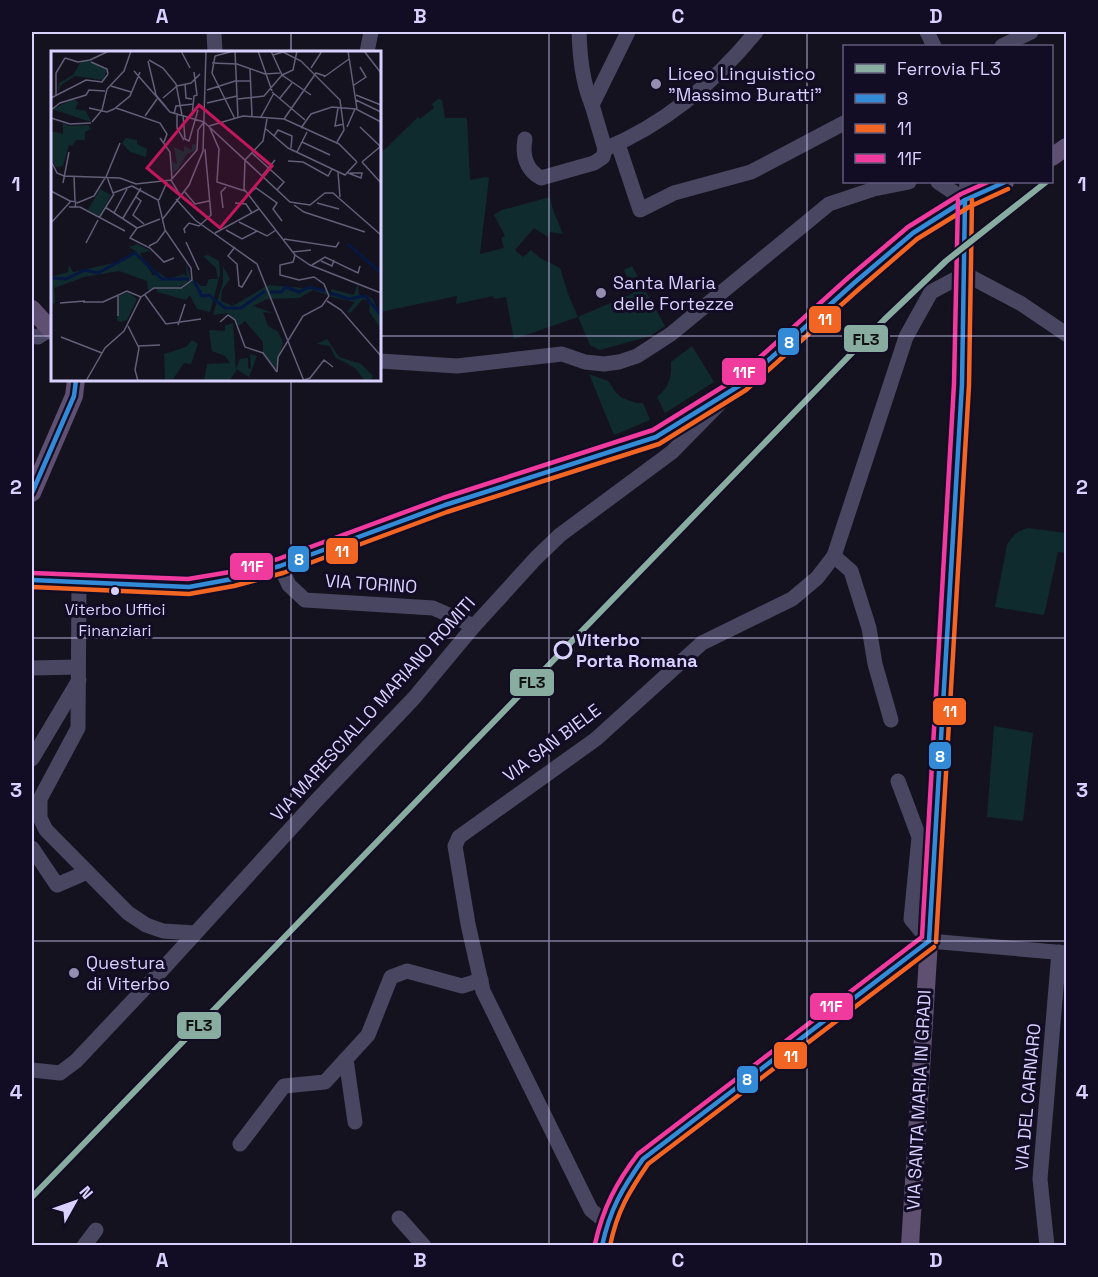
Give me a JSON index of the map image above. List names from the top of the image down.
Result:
{
  "streets": {
    "main road": ["VIA SANTA MARIA IN GRADI"],
    "street": [
      "VIA TORINO",
      "VIA MARESCIALLO MARIANO ROMITI",
      "VIA SAN BIELE",
      "VIA DEL CARNARO"
    ]
  },
  "crossings": [
    ["VIA TORINO", "VIA MARESCIALLO MARIANO ROMITI"],
    ["VIA SAN BIELE", "VIA SANTA MARIA IN GRADI"]
  ],
  "places": [
    "Liceo Linguistico \"Massimo Buratti\"",
    "Santa Maria delle Fortezze",
    "Viterbo Uffici Finanziari",
    "Viterbo Porta Romana",
    "Questura di Viterbo"
  ],
  "lines": [
    "rail line FL3",
    "transit line 8",
    "transit line 11F",
    "transit line 11"
  ],
  "legend": [
    "Ferrovia FL3",
    "8",
    "11",
    "11F"
  ],
  "north": "top right",
  "grid": {
    "columns": [
      "A",
      "B",
      "C",
      "D"
    ],
    "rows": [
      "1",
      "2",
      "3",
      "4"
    ]
  }
}
